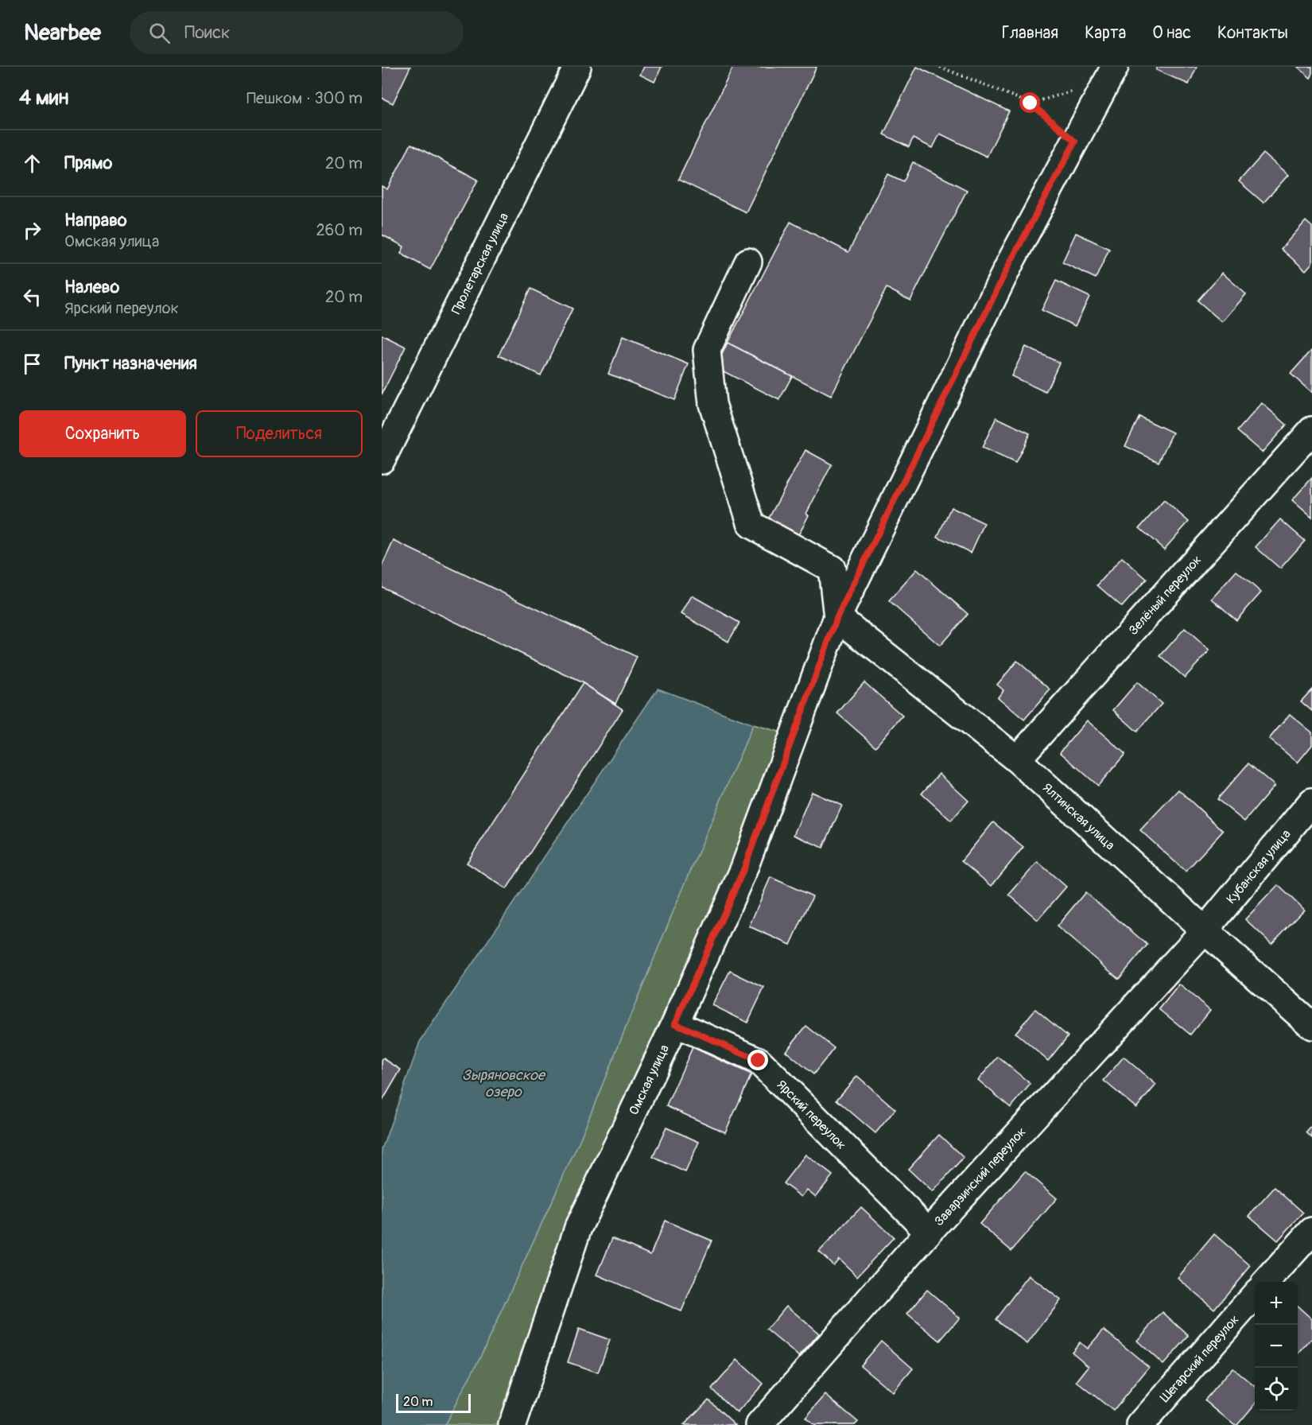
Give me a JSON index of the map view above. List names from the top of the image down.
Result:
{
  "streets": {
    "street": [
      "Пролетарская улица",
      "Зелёный переулок",
      "Ялтинская улица",
      "Кубанская улица",
      "Омская улица",
      "Ярский переулок",
      "Заварзинский переулок",
      "Шегарский переулок"
    ]
  },
  "crossings": [
    ["Зелёный переулок", "Ялтинская улица"],
    ["Ялтинская улица", "Кубанская улица"],
    ["Ялтинская улица", "Омская улица"],
    ["Ялтинская улица", "Заварзинский переулок"],
    ["Кубанская улица", "Заварзинский переулок"],
    ["Омская улица", "Ярский переулок"],
    ["Ярский переулок", "Заварзинский переулок"]
  ],
  "water": ["Зыряновское озеро"],
  "scale_bar": "20 m",
  "page": {
    "header": "Nearbee",
    "search": "Поиск",
    "nav": [
      "Главная",
      "Карта",
      "О нас",
      "Контакты"
    ],
    "heading": ["4 мин", "Пешком · 300 m"],
    "list": [
      ["Прямо", "20 m"],
      ["Направо", "Омская улица", "260 m"],
      ["Налево", "Ярский переулок", "20 m"],
      "Пункт назначения"
    ],
    "buttons": ["Сохранить", "Поделиться"],
    "map_buttons": ["+", "−"],
    "scale": "20 m"
  }
}
